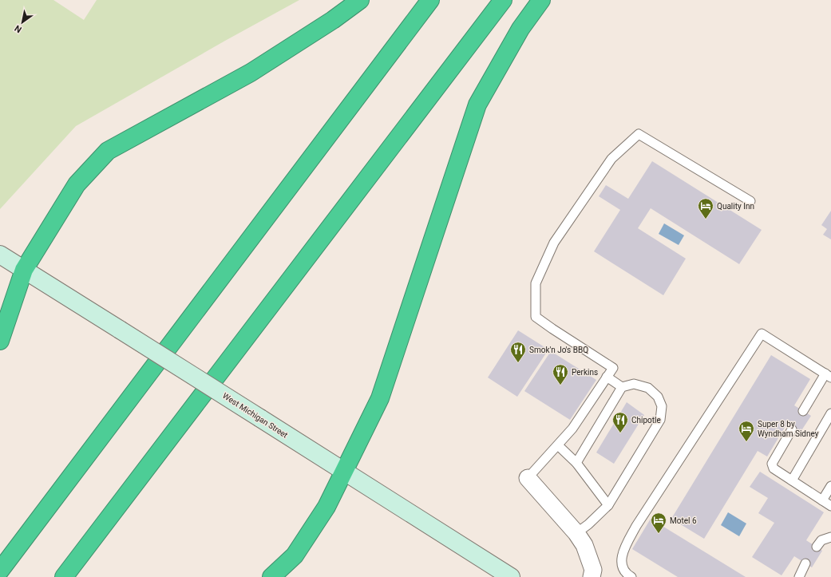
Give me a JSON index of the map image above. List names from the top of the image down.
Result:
{
  "streets": {
    "main road": ["West Michigan Street"]
  },
  "places": {
    "hotel": ["Quality Inn", "Super 8 by Wyndham Sidney", "Motel 6"],
    "restaurant": ["Smok'n Jo's BBQ", "Perkins", "Chipotle"]
  },
  "north": "bottom left"
}
